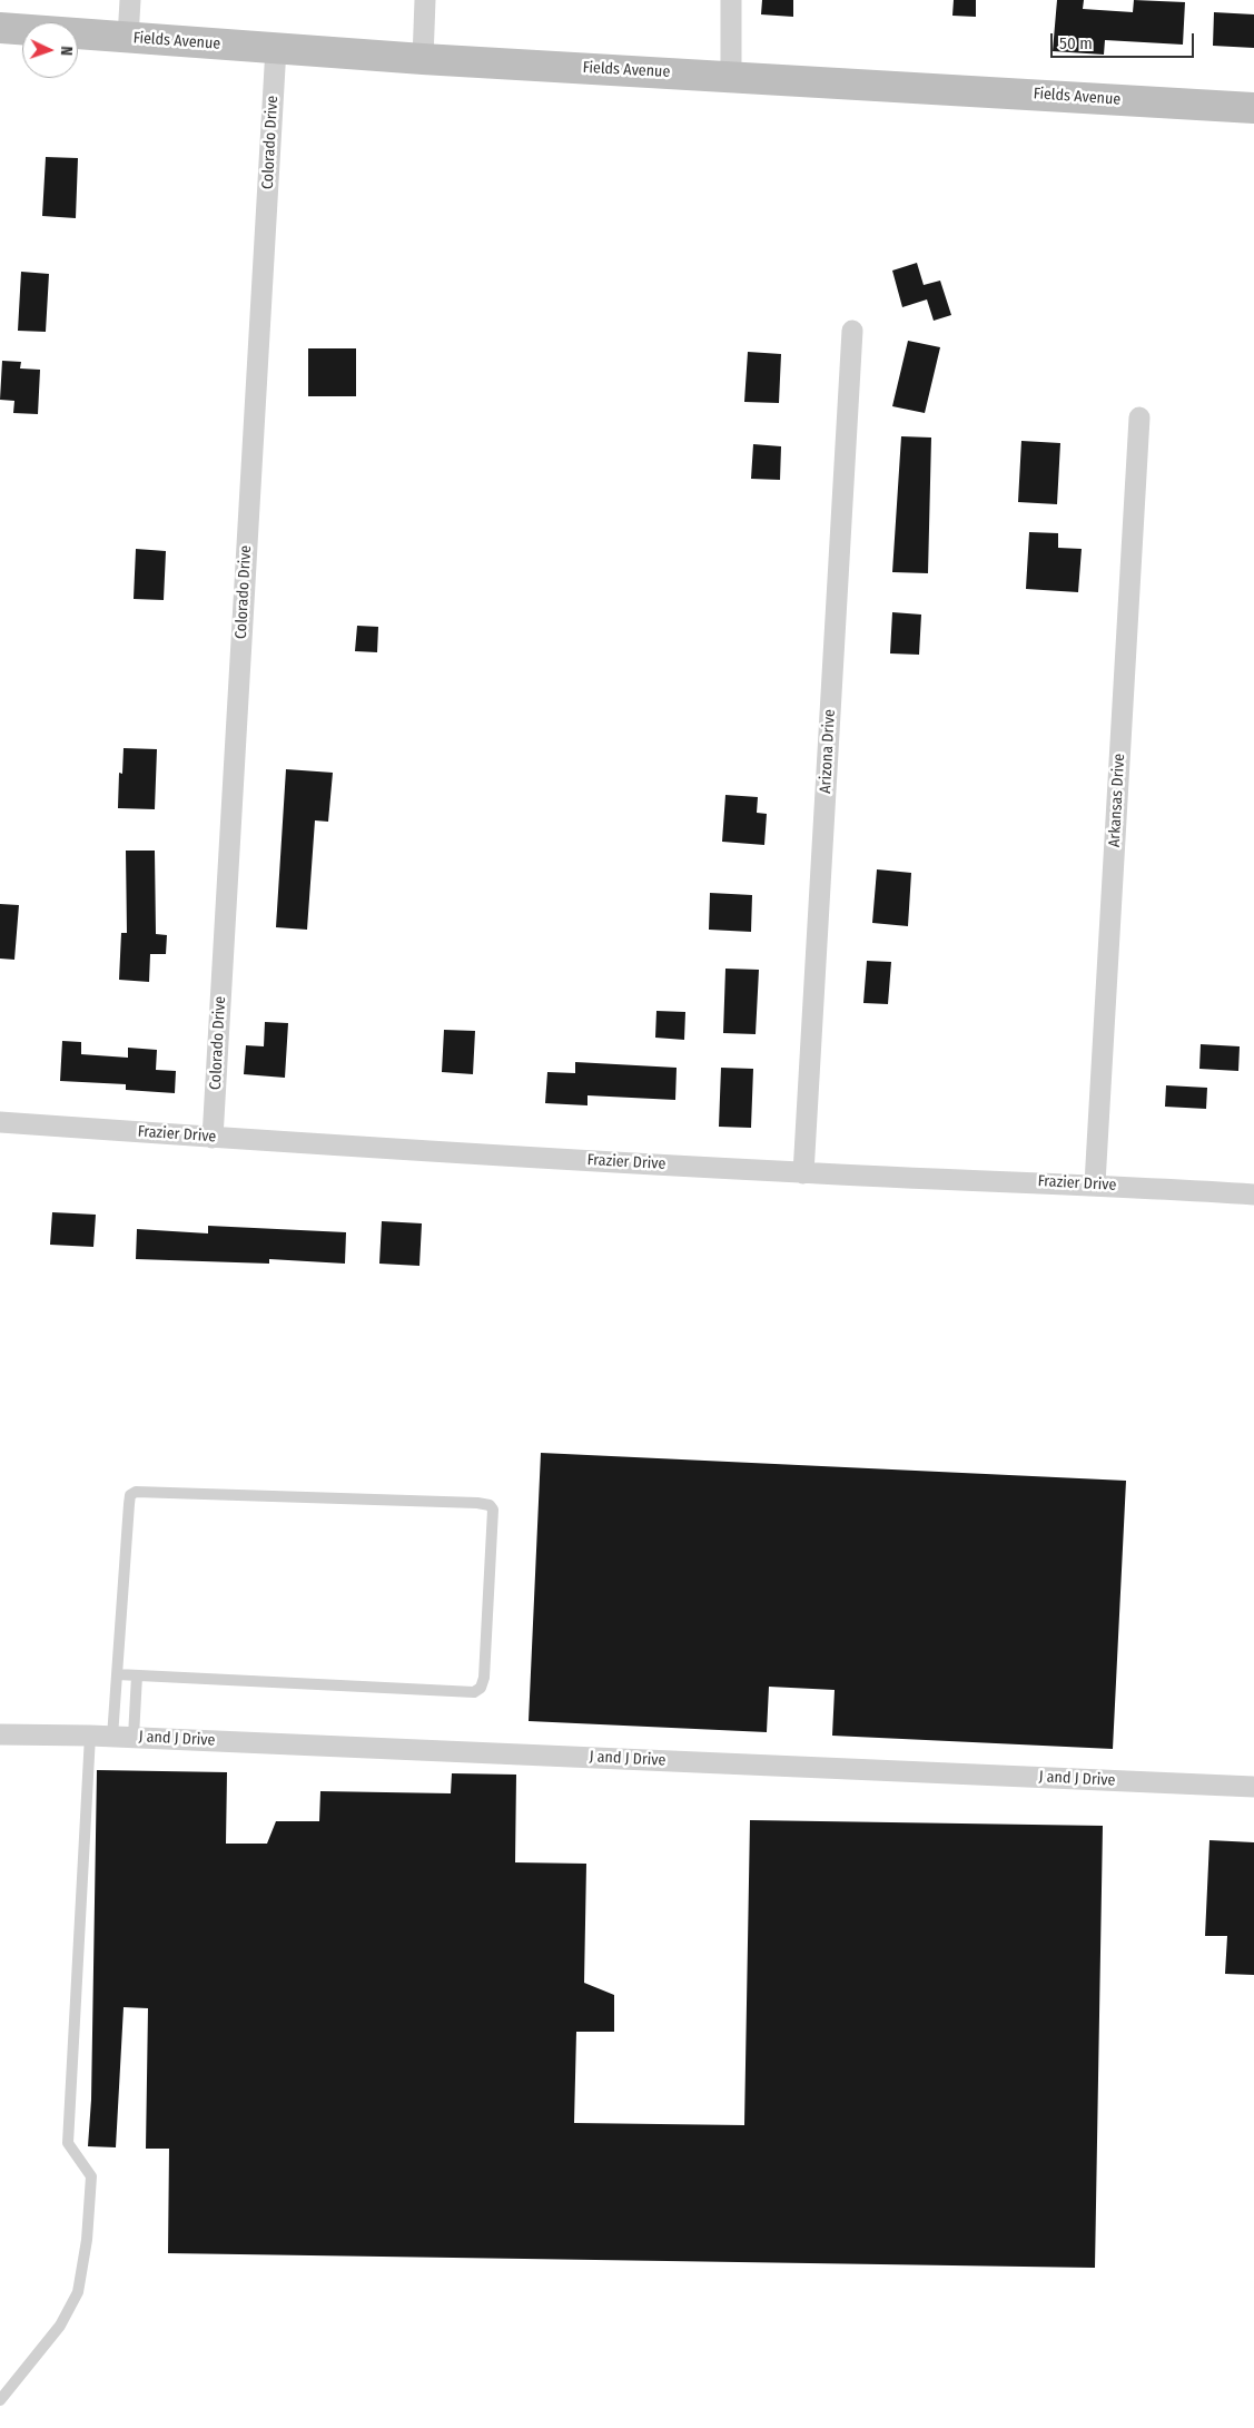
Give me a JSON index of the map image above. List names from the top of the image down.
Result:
{
  "streets": {
    "street": [
      "Fields Avenue",
      "Colorado Drive",
      "Arizona Drive",
      "Arkansas Drive",
      "Frazier Drive",
      "J and J Drive"
    ]
  },
  "crossings": [
    ["Fields Avenue", "Colorado Drive"],
    ["Colorado Drive", "Frazier Drive"],
    ["Arizona Drive", "Frazier Drive"],
    ["Arkansas Drive", "Frazier Drive"]
  ],
  "scale_bar": "50 m",
  "north": "right"
}
